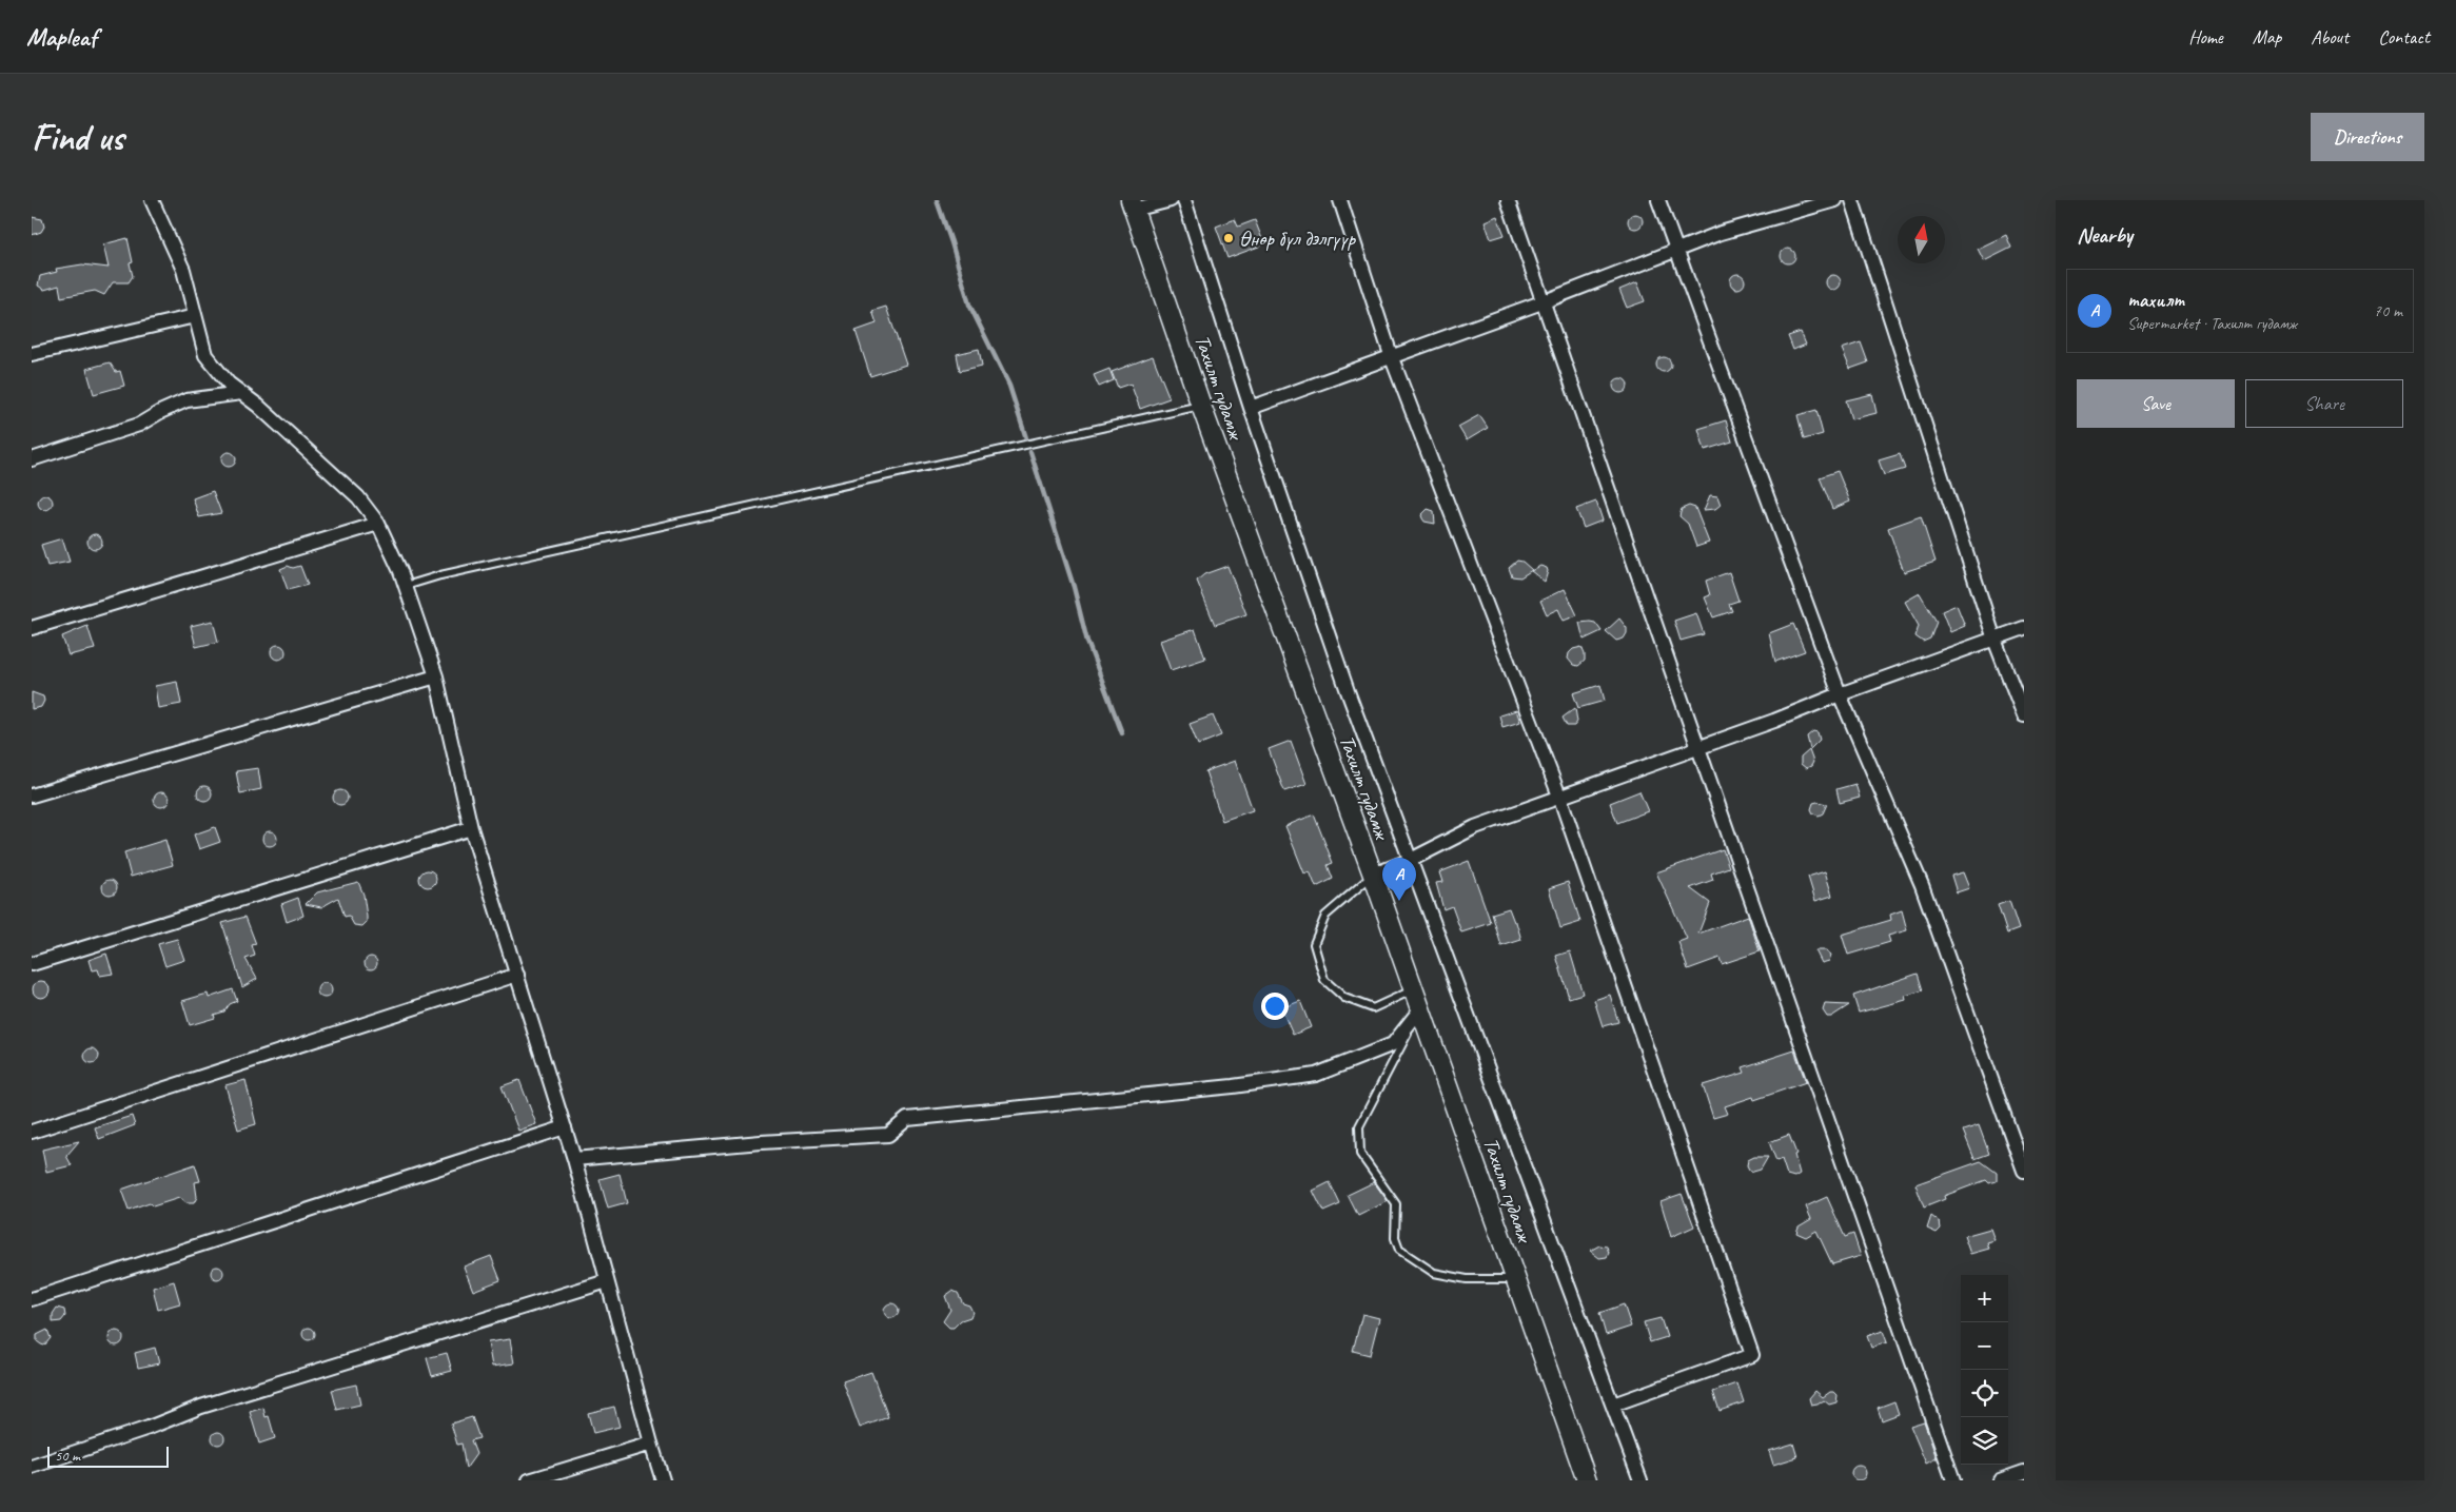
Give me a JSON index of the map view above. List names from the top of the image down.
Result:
{
  "streets": {
    "main road": ["Тахилт гудамж"]
  },
  "places": ["Өнөр бүл дэлгүүр"],
  "scale_bar": "50 m",
  "north": "top",
  "page": {
    "header": "Mapleaf",
    "nav": [
      "Home",
      "Map",
      "About",
      "Contact"
    ],
    "buttons": [
      "Directions",
      ["Save", "Share"]
    ],
    "title": "Find us",
    "heading": "Nearby",
    "list": [
      {
        "mark": "A",
        "name": "тахилт",
        "note": "Supermarket · Тахилт гудамж",
        "value": "70 m"
      }
    ],
    "pins": "A",
    "map_buttons": ["+", "−"],
    "scale": "50 m"
  }
}
